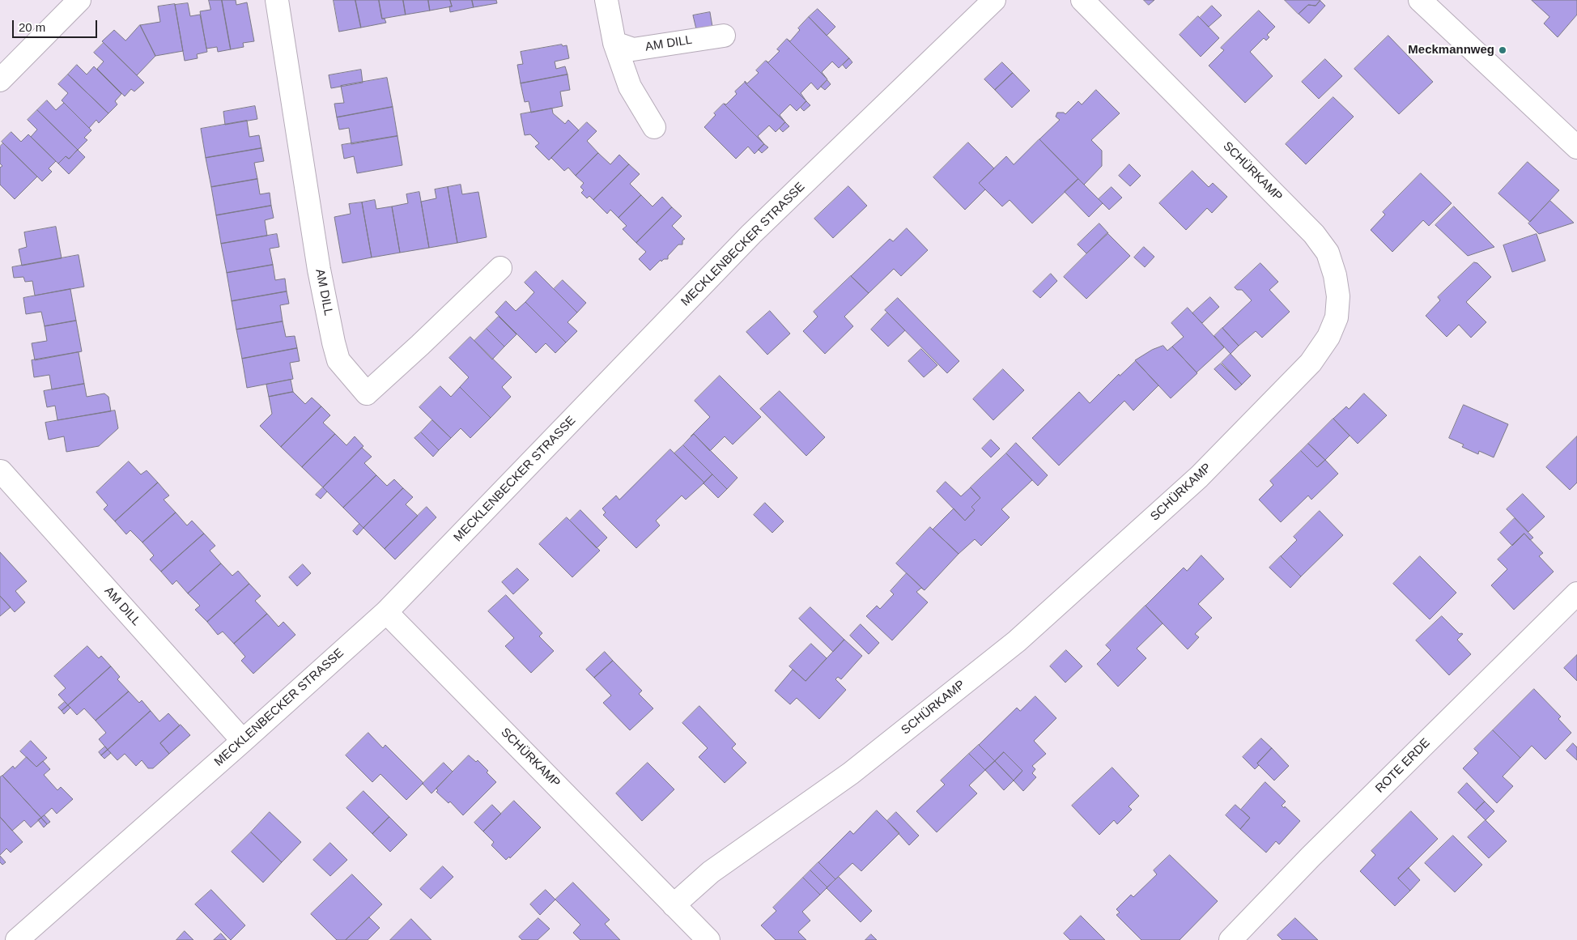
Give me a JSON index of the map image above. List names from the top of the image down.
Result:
{
  "streets": {
    "street": [
      "AM DILL",
      "SCHÜRKAMP",
      "MECKLENBECKER STRASSE",
      "ROTE ERDE"
    ]
  },
  "crossings": [
    ["AM DILL", "MECKLENBECKER STRASSE"],
    ["SCHÜRKAMP", "MECKLENBECKER STRASSE"]
  ],
  "places": ["Meckmannweg"],
  "scale_bar": "20 m"
}
